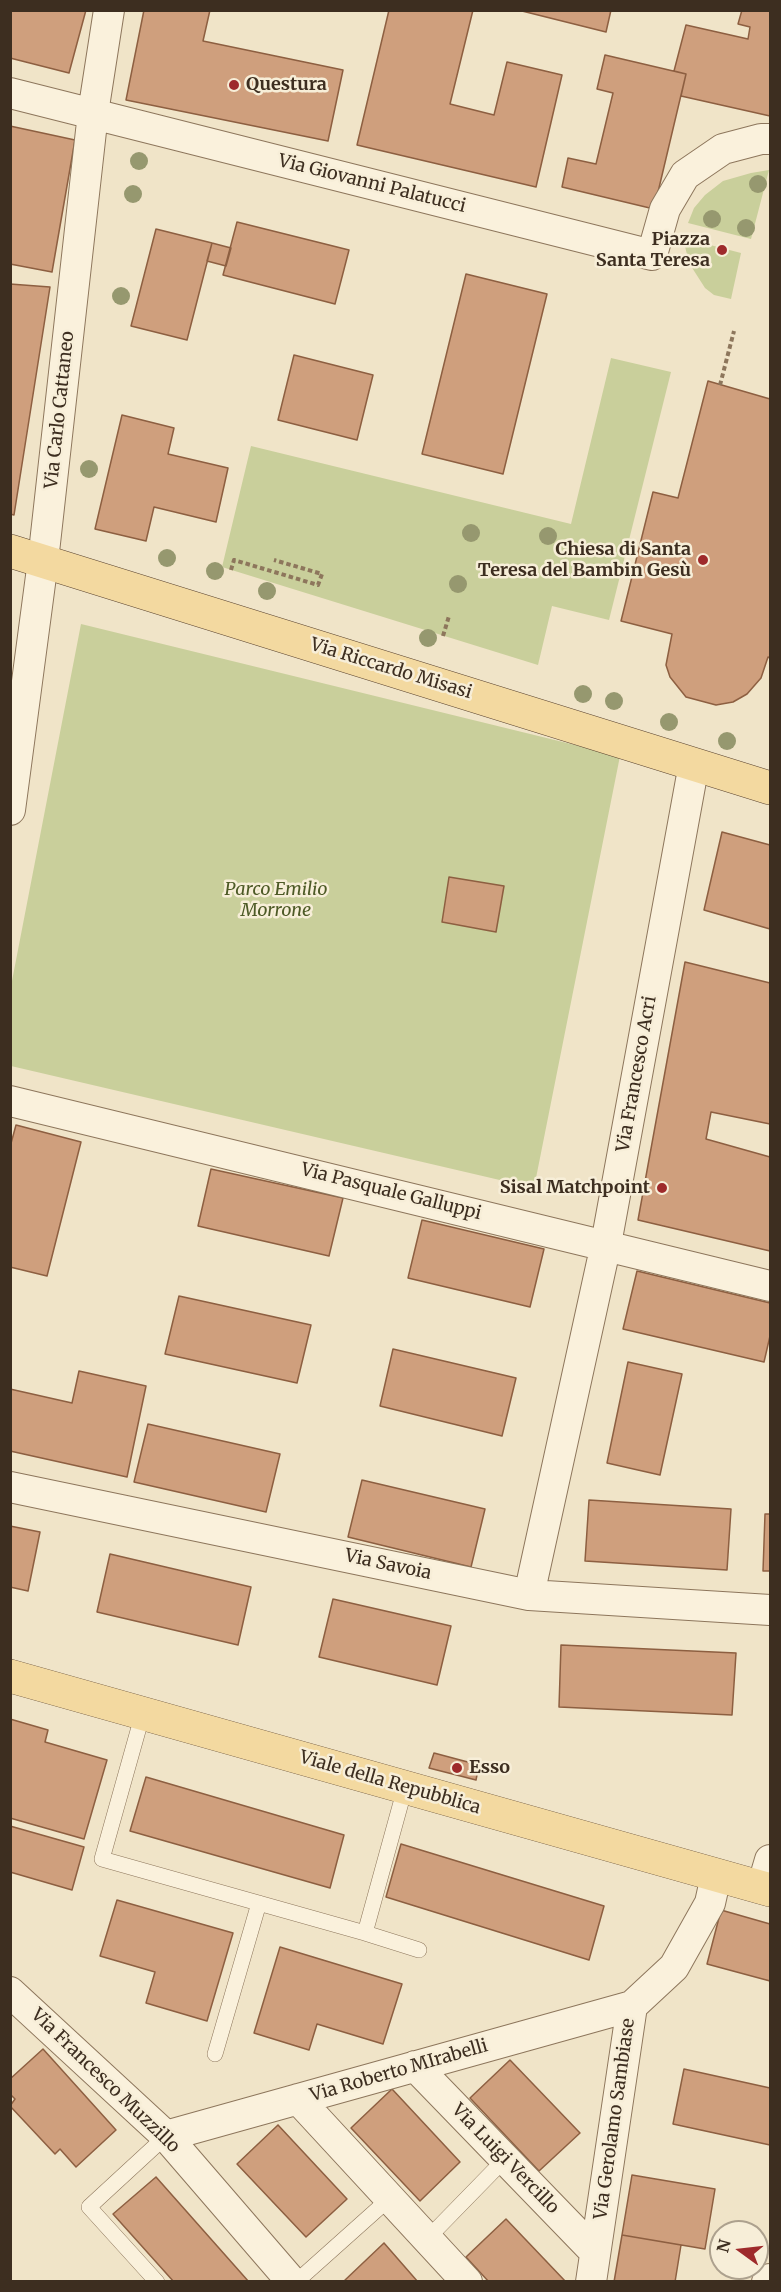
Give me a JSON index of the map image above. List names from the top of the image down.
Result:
{
  "streets": {
    "main road": ["Via Riccardo Misasi", "Viale della Repubblica"],
    "street": [
      "Via Giovanni Palatucci",
      "Via Carlo Cattaneo",
      "Via Francesco Acri",
      "Via Pasquale Galluppi",
      "Via Savoia",
      "Via Roberto MIrabelli",
      "Via Francesco Muzzillo",
      "Via Gerolamo Sambiase",
      "Via Luigi Vercillo"
    ]
  },
  "crossings": [
    ["Via Giovanni Palatucci", "Via Carlo Cattaneo"],
    ["Via Carlo Cattaneo", "Via Riccardo Misasi"],
    ["Via Riccardo Misasi", "Via Francesco Acri"],
    ["Via Francesco Acri", "Via Pasquale Galluppi"],
    ["Via Francesco Acri", "Via Savoia"],
    ["Viale della Repubblica", "Via Gerolamo Sambiase"],
    ["Via Roberto MIrabelli", "Via Francesco Muzzillo"],
    ["Via Roberto MIrabelli", "Via Gerolamo Sambiase"],
    ["Via Roberto MIrabelli", "Via Luigi Vercillo"],
    ["Via Gerolamo Sambiase", "Via Luigi Vercillo"]
  ],
  "parks": ["Parco Emilio Morrone"],
  "places": [
    "Questura",
    "Piazza Santa Teresa",
    "Chiesa di Santa Teresa del Bambin Gesù",
    "Sisal Matchpoint",
    "Esso"
  ],
  "north": "left"
}
